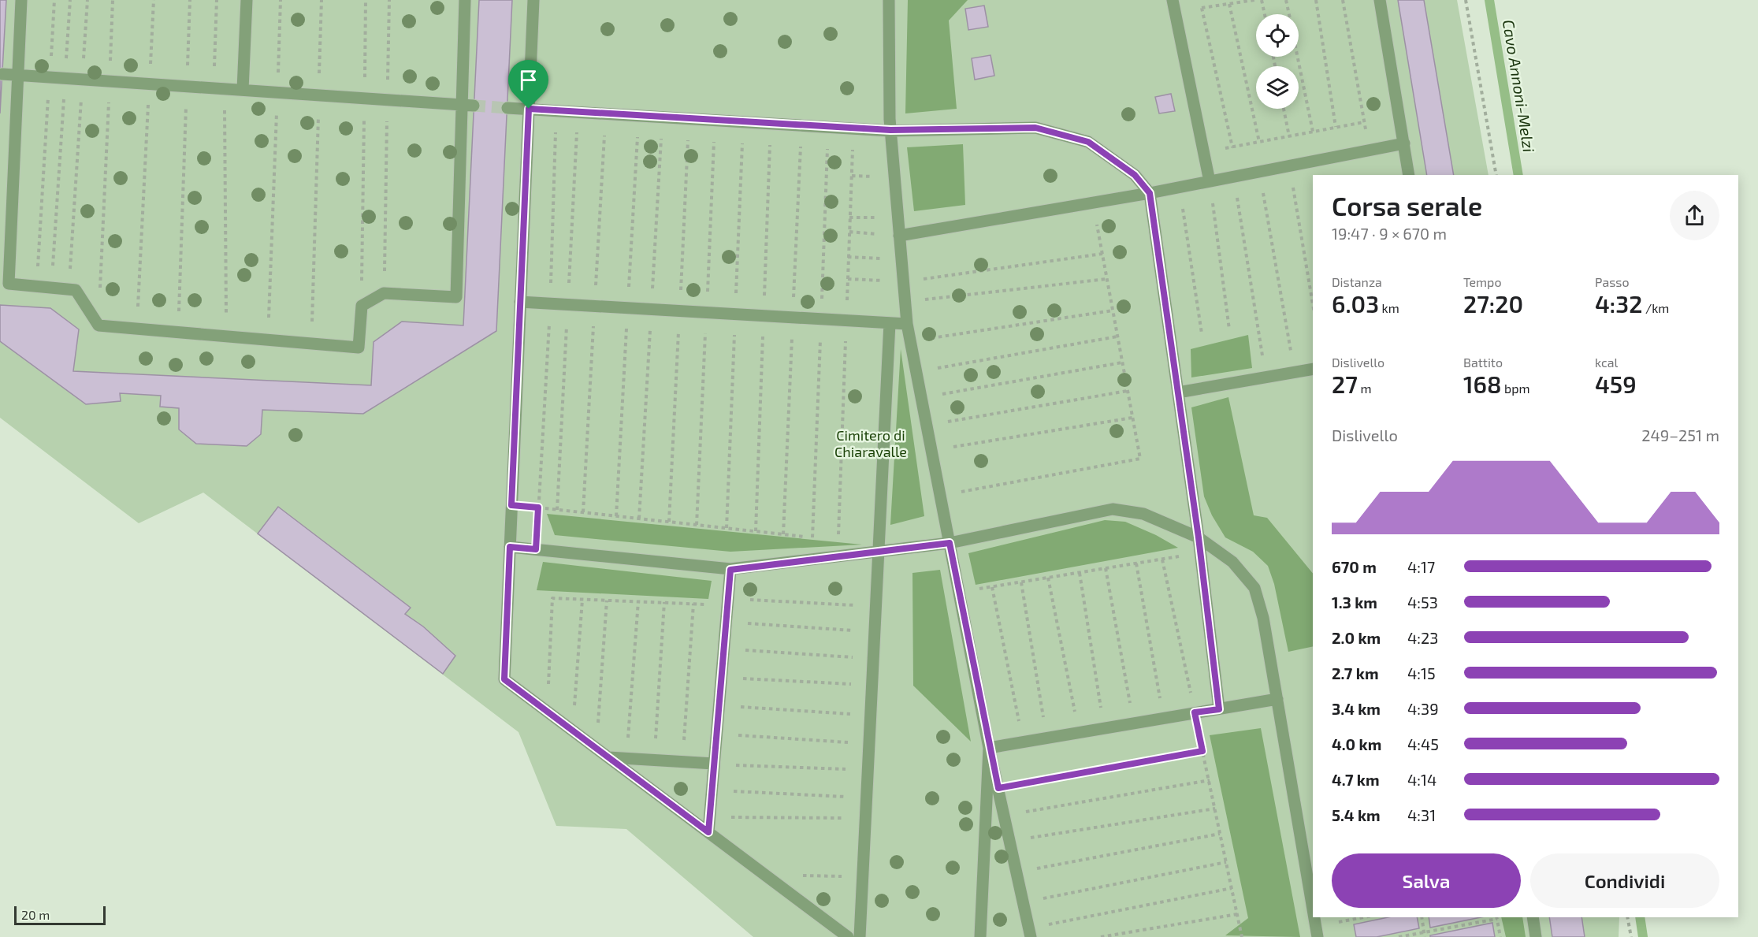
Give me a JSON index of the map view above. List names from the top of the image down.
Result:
{
  "water": ["Cavo Annoni-Melzi"],
  "parks": ["Cimitero di Chiaravalle"],
  "scale_bar": "20 m",
  "page": {
    "heading": ["Corsa serale", "19:47 · 9 × 670 m"],
    "stats": [
      ["Distanza", "6.03 km"],
      ["Tempo", "27:20"],
      ["Passo", "4:32 /km"],
      ["Dislivello", "27 m"],
      ["Battito", "168 bpm"],
      ["kcal", "459"]
    ],
    "chart": ["Dislivello", "249–251 m"],
    "list": [
      {
        "name": "670 m",
        "note": "4:17"
      },
      {
        "name": "1.3 km",
        "note": "4:53"
      },
      {
        "name": "2.0 km",
        "note": "4:23"
      },
      {
        "name": "2.7 km",
        "note": "4:15"
      },
      {
        "name": "3.4 km",
        "note": "4:39"
      },
      {
        "name": "4.0 km",
        "note": "4:45"
      },
      {
        "name": "4.7 km",
        "note": "4:14"
      },
      {
        "name": "5.4 km",
        "note": "4:31"
      }
    ],
    "buttons": ["Salva", "Condividi"],
    "scale": "20 m"
  }
}
